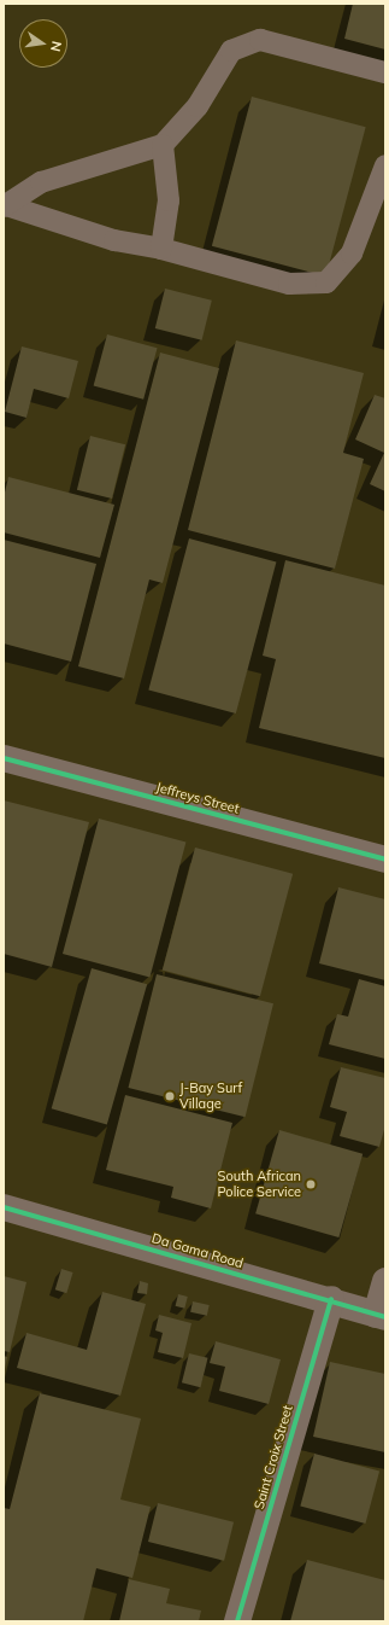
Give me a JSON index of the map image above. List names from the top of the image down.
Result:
{
  "streets": {
    "street": ["Jeffreys Street", "Da Gama Road", "Saint Croix Street"]
  },
  "crossings": [
    ["Da Gama Road", "Saint Croix Street"]
  ],
  "places": ["J-Bay Surf Village", "South African Police Service"],
  "north": "right"
}
